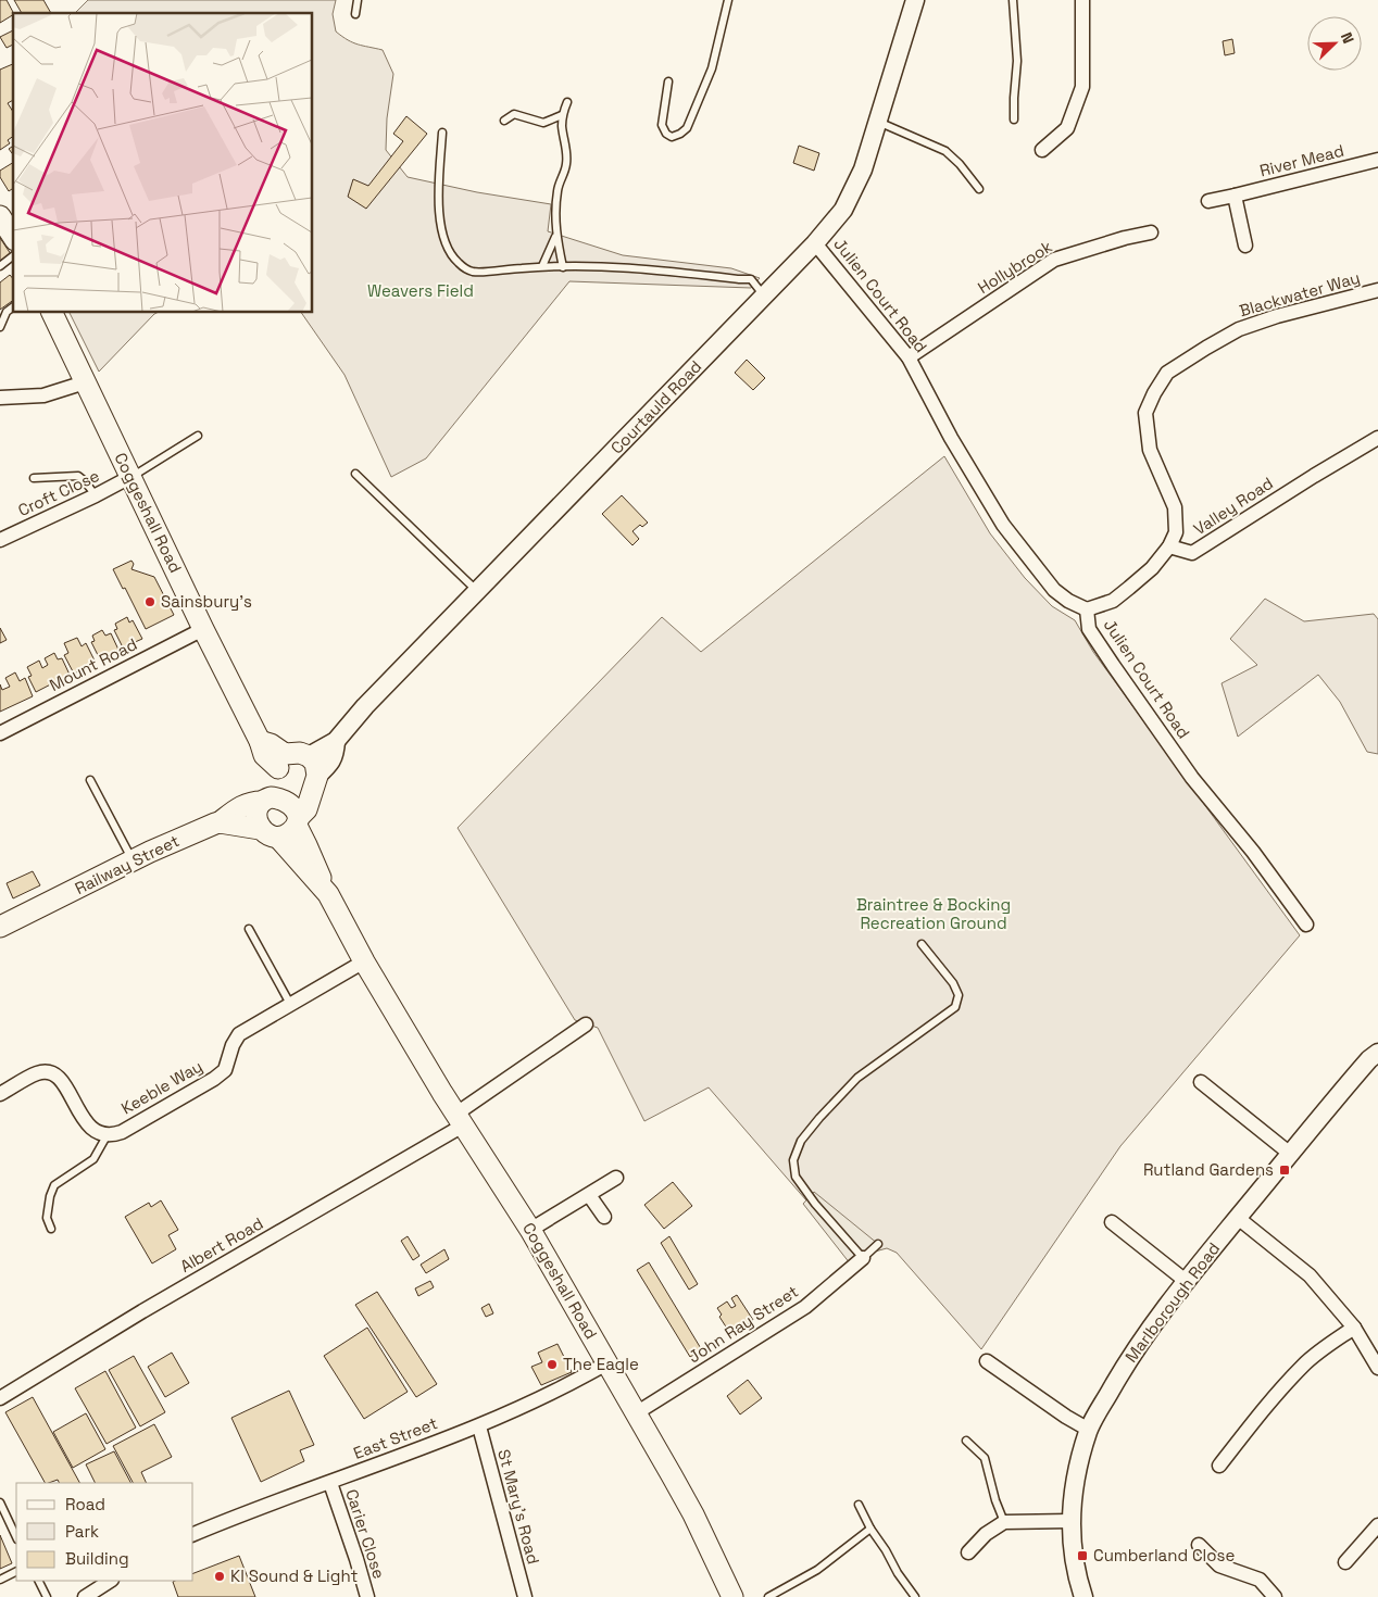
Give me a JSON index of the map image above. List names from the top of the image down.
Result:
{
  "streets": {
    "main road": ["Coggeshall Road", "Railway Street"],
    "street": [
      "River Mead",
      "Hollybrook",
      "Blackwater Way",
      "Julien Court Road",
      "Courtauld Road",
      "Croft Close",
      "Valley Road",
      "Mount Road",
      "Keeble Way",
      "Albert Road",
      "Marlborough Road",
      "John Ray Street",
      "East Street",
      "St Mary's Road",
      "Carier Close"
    ]
  },
  "crossings": [
    ["Hollybrook", "Julien Court Road"],
    ["Blackwater Way", "Valley Road"],
    ["Julien Court Road", "Courtauld Road"],
    ["Courtauld Road", "Coggeshall Road"],
    ["Croft Close", "Coggeshall Road"],
    ["Coggeshall Road", "Mount Road"],
    ["Coggeshall Road", "Railway Street"],
    ["Coggeshall Road", "Keeble Way"],
    ["Coggeshall Road", "Albert Road"],
    ["Coggeshall Road", "John Ray Street"],
    ["Coggeshall Road", "East Street"],
    ["East Street", "St Mary's Road"],
    ["East Street", "Carier Close"]
  ],
  "parks": ["Weavers Field", "Braintree & Bocking Recreation Ground"],
  "places": {
    "other": ["Sainsbury's", "The Eagle", "KI Sound & Light"],
    "transit": ["Rutland Gardens", "Cumberland Close"]
  },
  "legend": ["Road", "Park", "Building"],
  "north": "top right"
}
